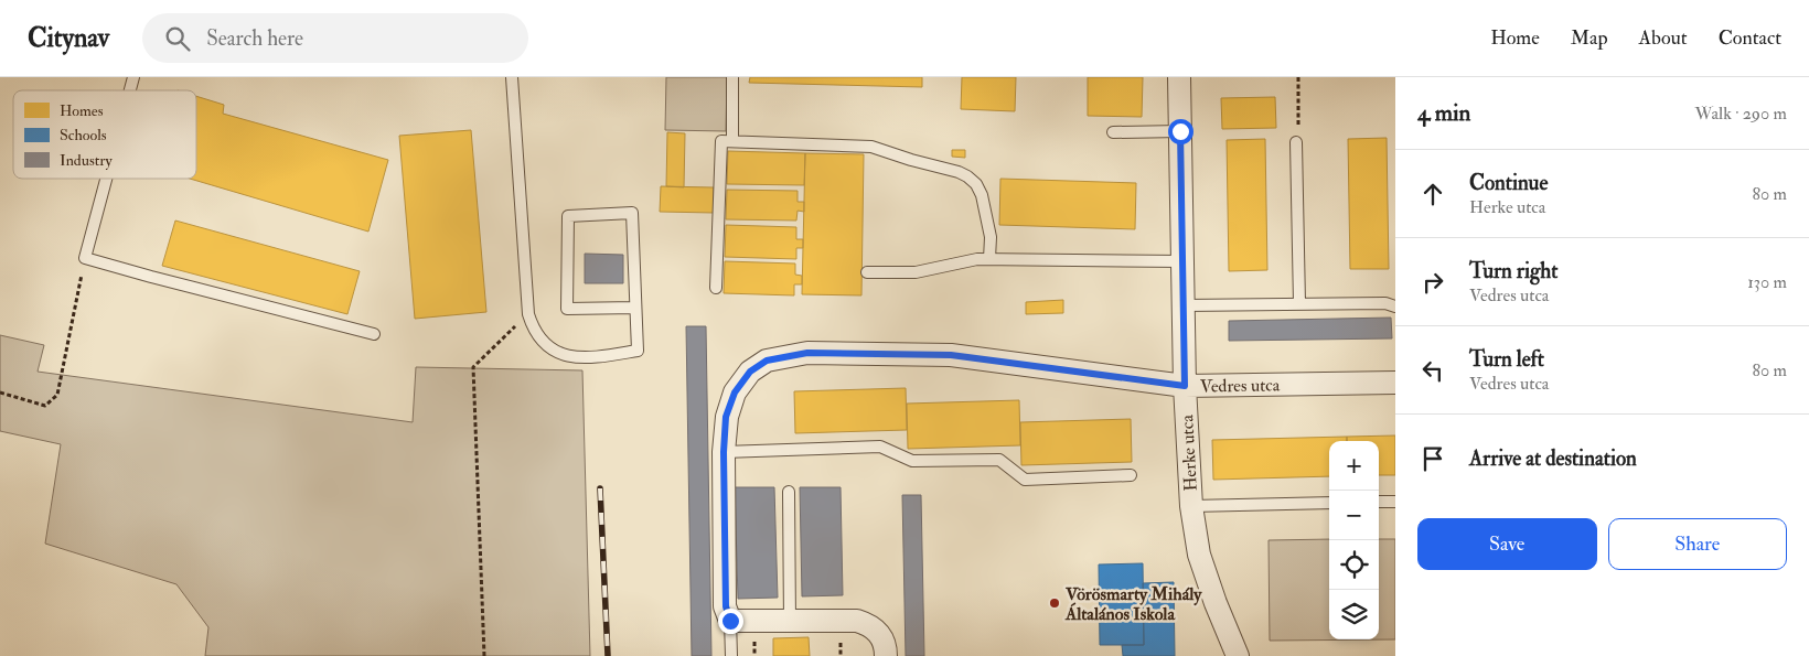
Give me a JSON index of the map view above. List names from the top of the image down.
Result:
{
  "streets": {
    "street": ["Vedres utca", "Herke utca"]
  },
  "crossings": [
    ["Vedres utca", "Herke utca"]
  ],
  "places": ["Vörösmarty Mihály Általános Iskola"],
  "legend": ["Homes", "Schools", "Industry"],
  "page": {
    "header": "Citynav",
    "search": "Search here",
    "nav": [
      "Home",
      "Map",
      "About",
      "Contact"
    ],
    "heading": ["4 min", "Walk · 290 m"],
    "list": [
      ["Continue", "Herke utca", "80 m"],
      ["Turn right", "Vedres utca", "130 m"],
      ["Turn left", "Vedres utca", "80 m"],
      "Arrive at destination"
    ],
    "map_buttons": ["+", "−"],
    "buttons": ["Save", "Share"]
  }
}
